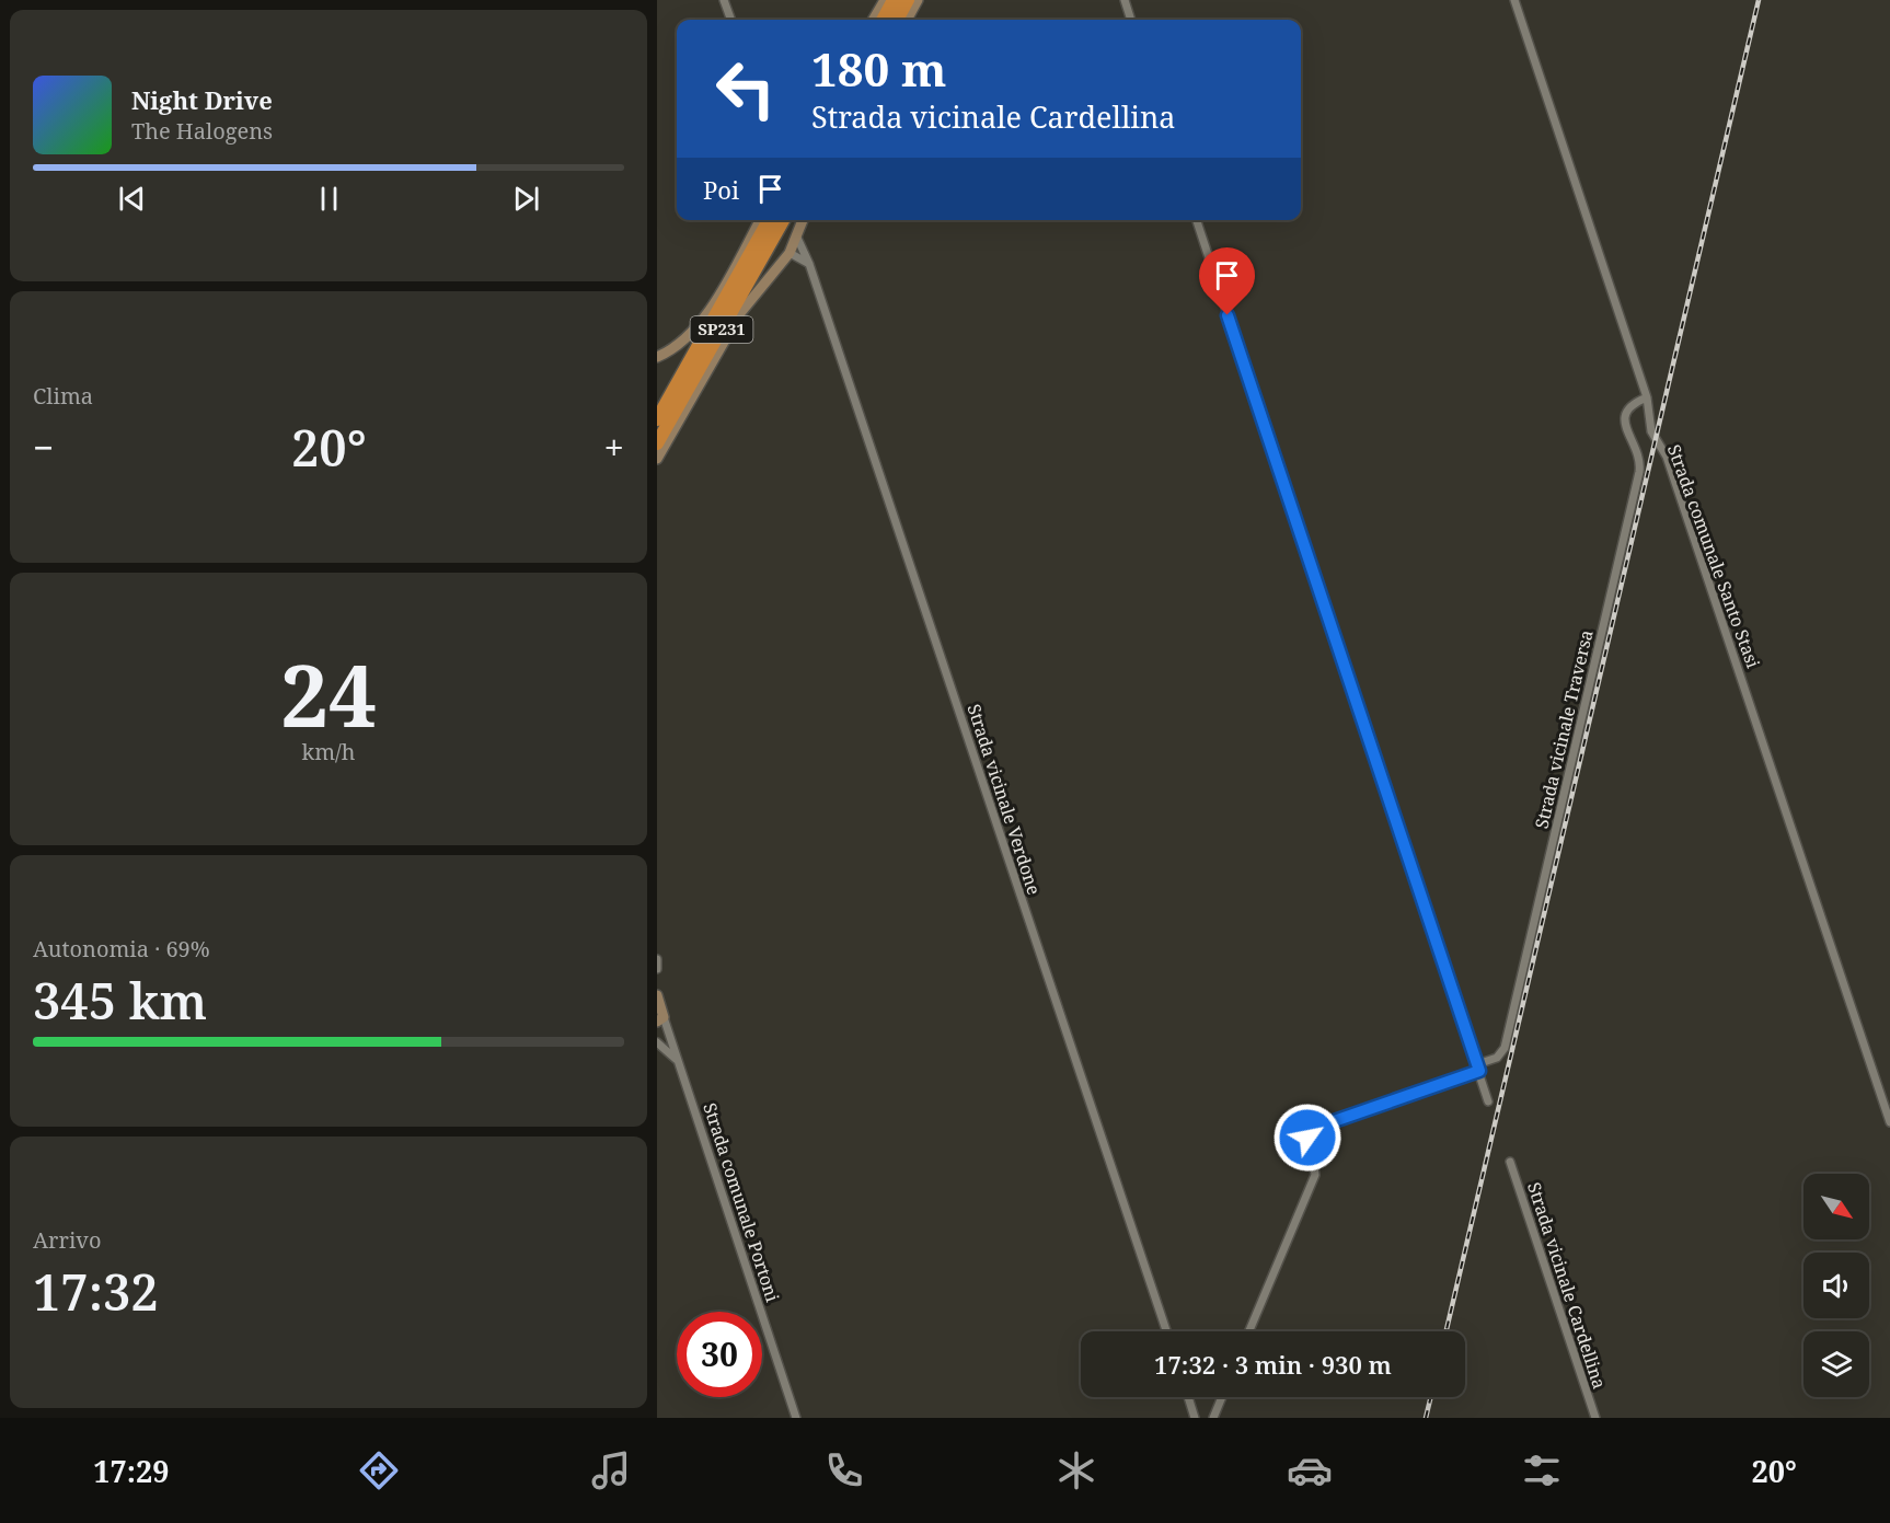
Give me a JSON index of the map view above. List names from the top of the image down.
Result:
{
  "streets": {
    "highway": ["SP231"],
    "street": [
      "Strada comunale Santo Stasi",
      "Strada vicinale Traversa",
      "Strada vicinale Verdone",
      "Strada comunale Portoni",
      "Strada vicinale Cardellina"
    ]
  },
  "crossings": [
    ["Strada comunale Santo Stasi", "Strada vicinale Traversa"]
  ],
  "north": "bottom right",
  "page": {
    "turn": ["180 m", "Strada vicinale Cardellina"],
    "song": ["Night Drive", "The Halogens"],
    "then": "Poi",
    "tile": [
      "Clima",
      ["24", "km/h"],
      ["Autonomia · 69%", "345 km"],
      ["Arrivo", "17:32"]
    ],
    "heat": ["−", "20°", "+"],
    "limit": "30",
    "trip": "17:32 · 3 min · 930 m",
    "tabs": ["17:29", "20°"]
  }
}
